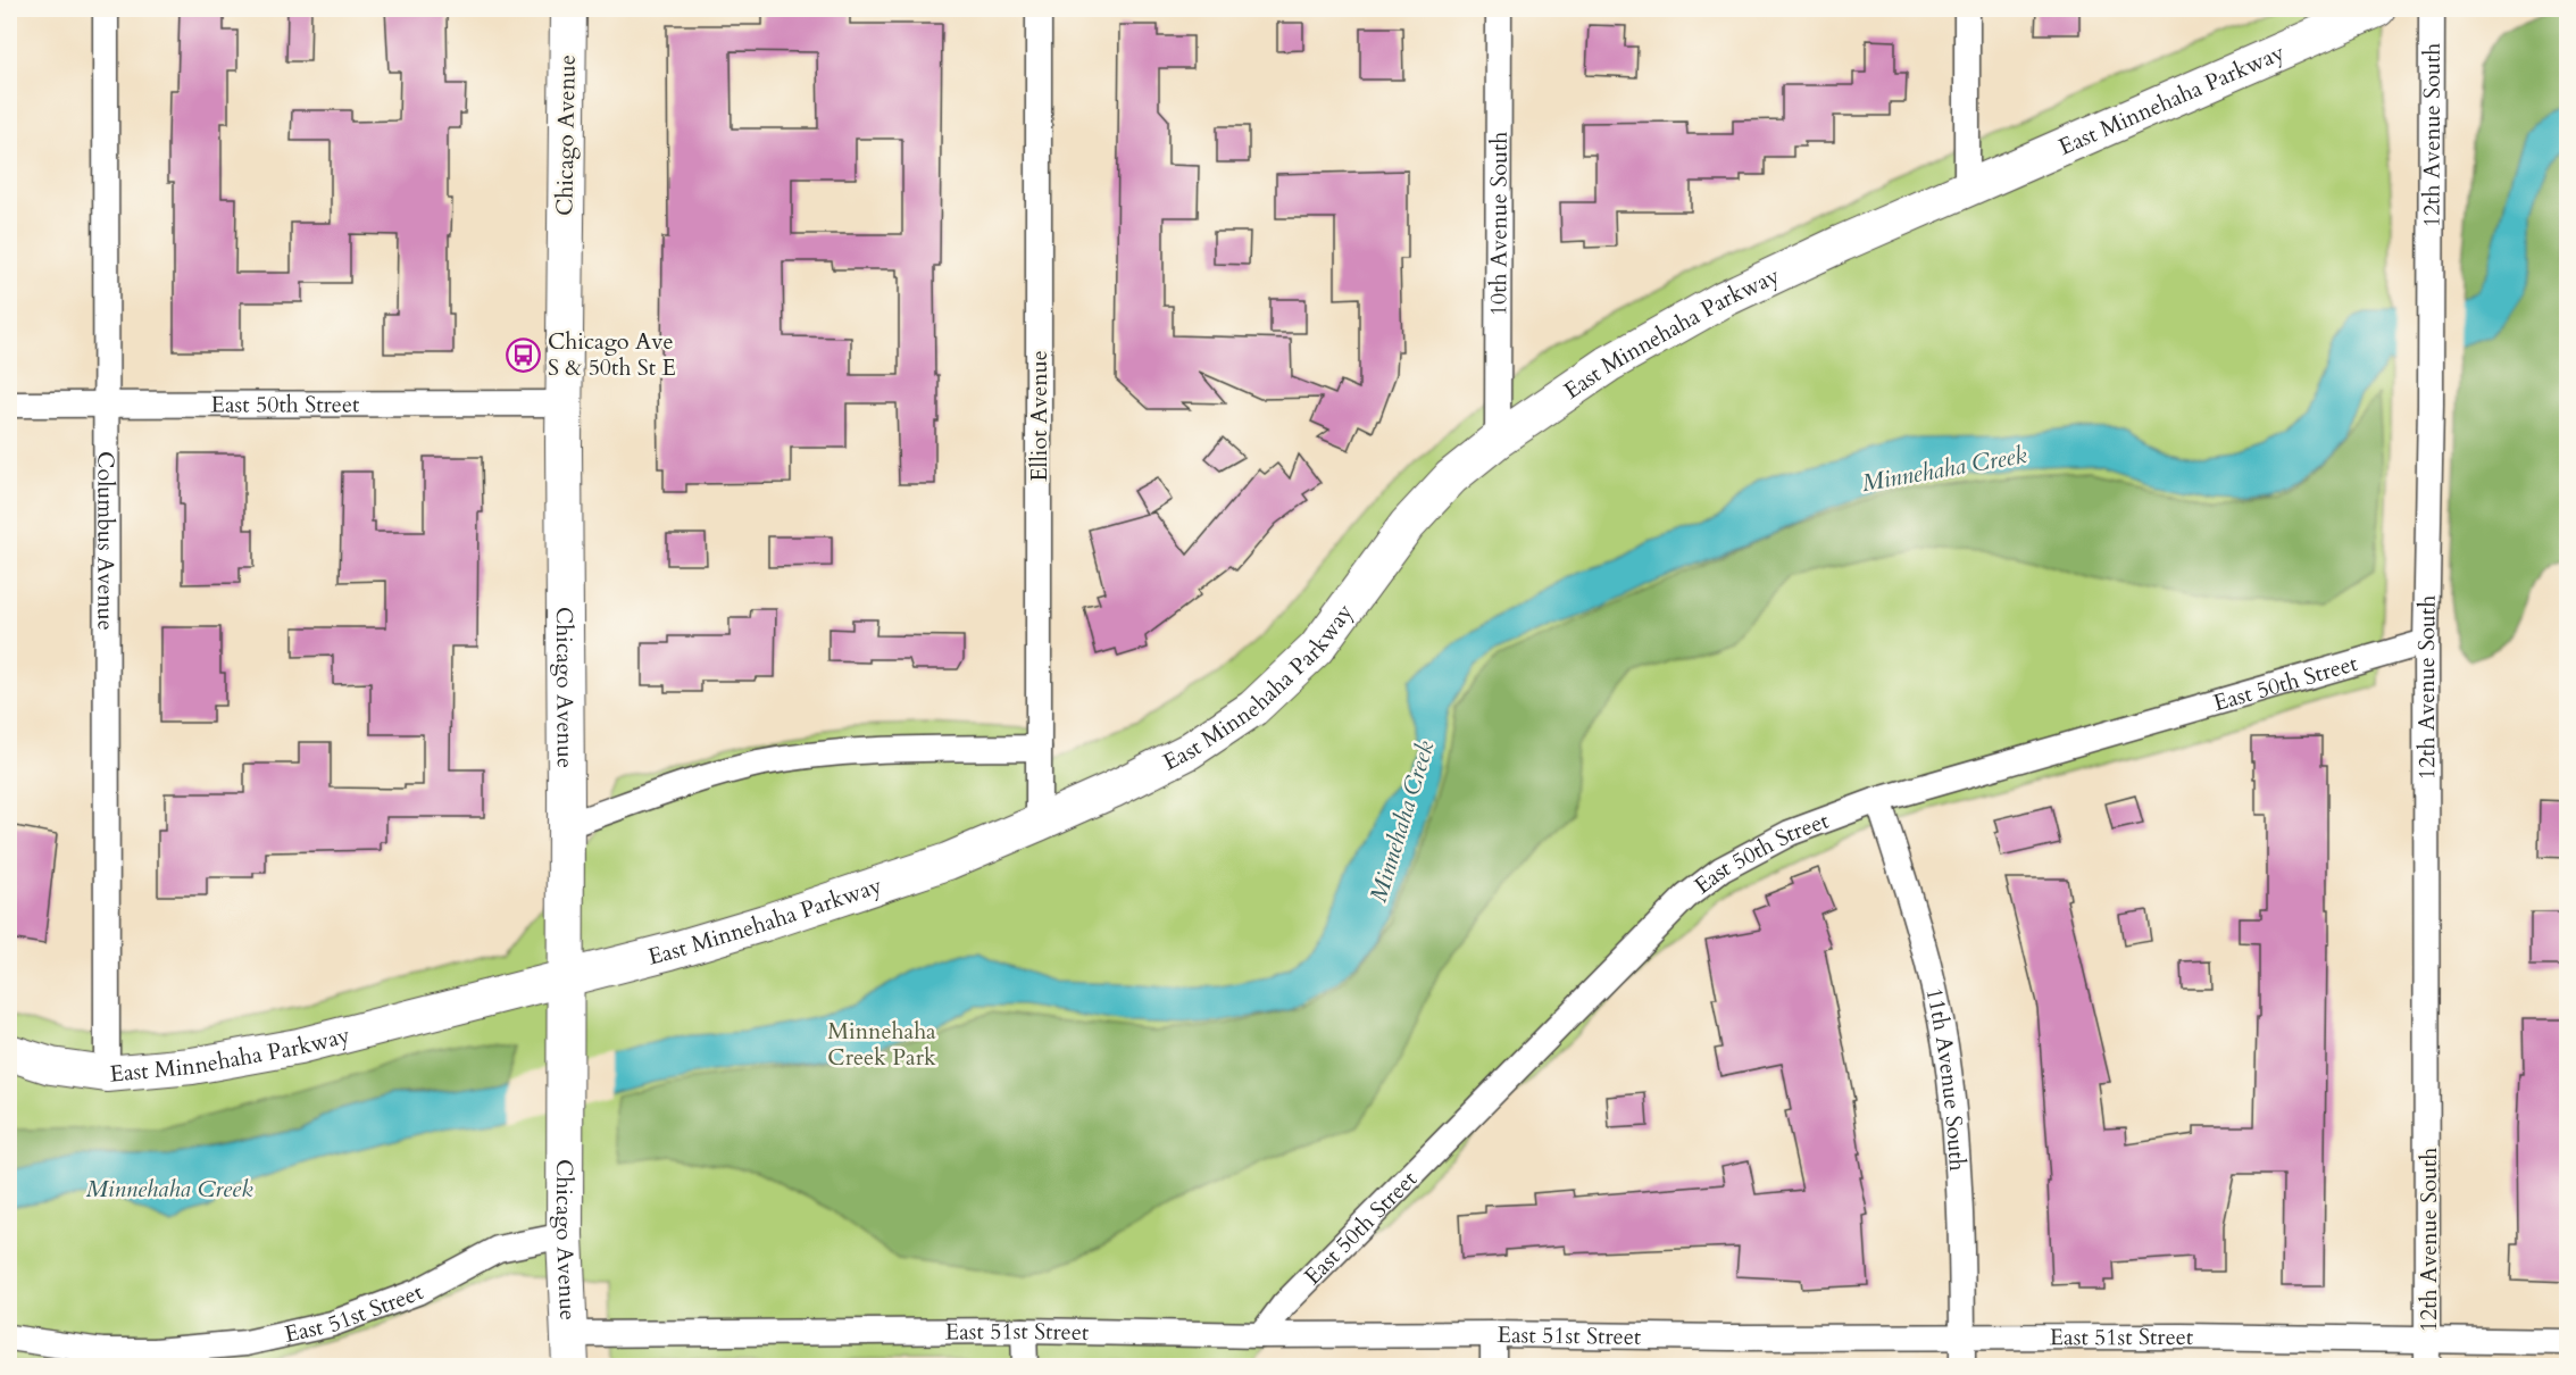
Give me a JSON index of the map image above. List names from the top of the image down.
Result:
{
  "streets": {
    "street": [
      "East Minnehaha Parkway",
      "Chicago Avenue",
      "12th Avenue South",
      "10th Avenue South",
      "East 50th Street",
      "Elliot Avenue",
      "Columbus Avenue",
      "11th Avenue South",
      "East 51st Street"
    ]
  },
  "crossings": [
    ["East Minnehaha Parkway", "Chicago Avenue"],
    ["East Minnehaha Parkway", "10th Avenue South"],
    ["East Minnehaha Parkway", "Elliot Avenue"],
    ["East Minnehaha Parkway", "Columbus Avenue"],
    ["Chicago Avenue", "East 50th Street"],
    ["Chicago Avenue", "East 51st Street"],
    ["12th Avenue South", "East 50th Street"],
    ["12th Avenue South", "East 51st Street"],
    ["East 50th Street", "Columbus Avenue"],
    ["East 50th Street", "11th Avenue South"],
    ["East 50th Street", "East 51st Street"],
    ["11th Avenue South", "East 51st Street"]
  ],
  "water": ["Minnehaha Creek"],
  "parks": ["Minnehaha Creek Park"],
  "places": {
    "bus stop": ["Chicago Ave S & 50th St E"]
  }
}
